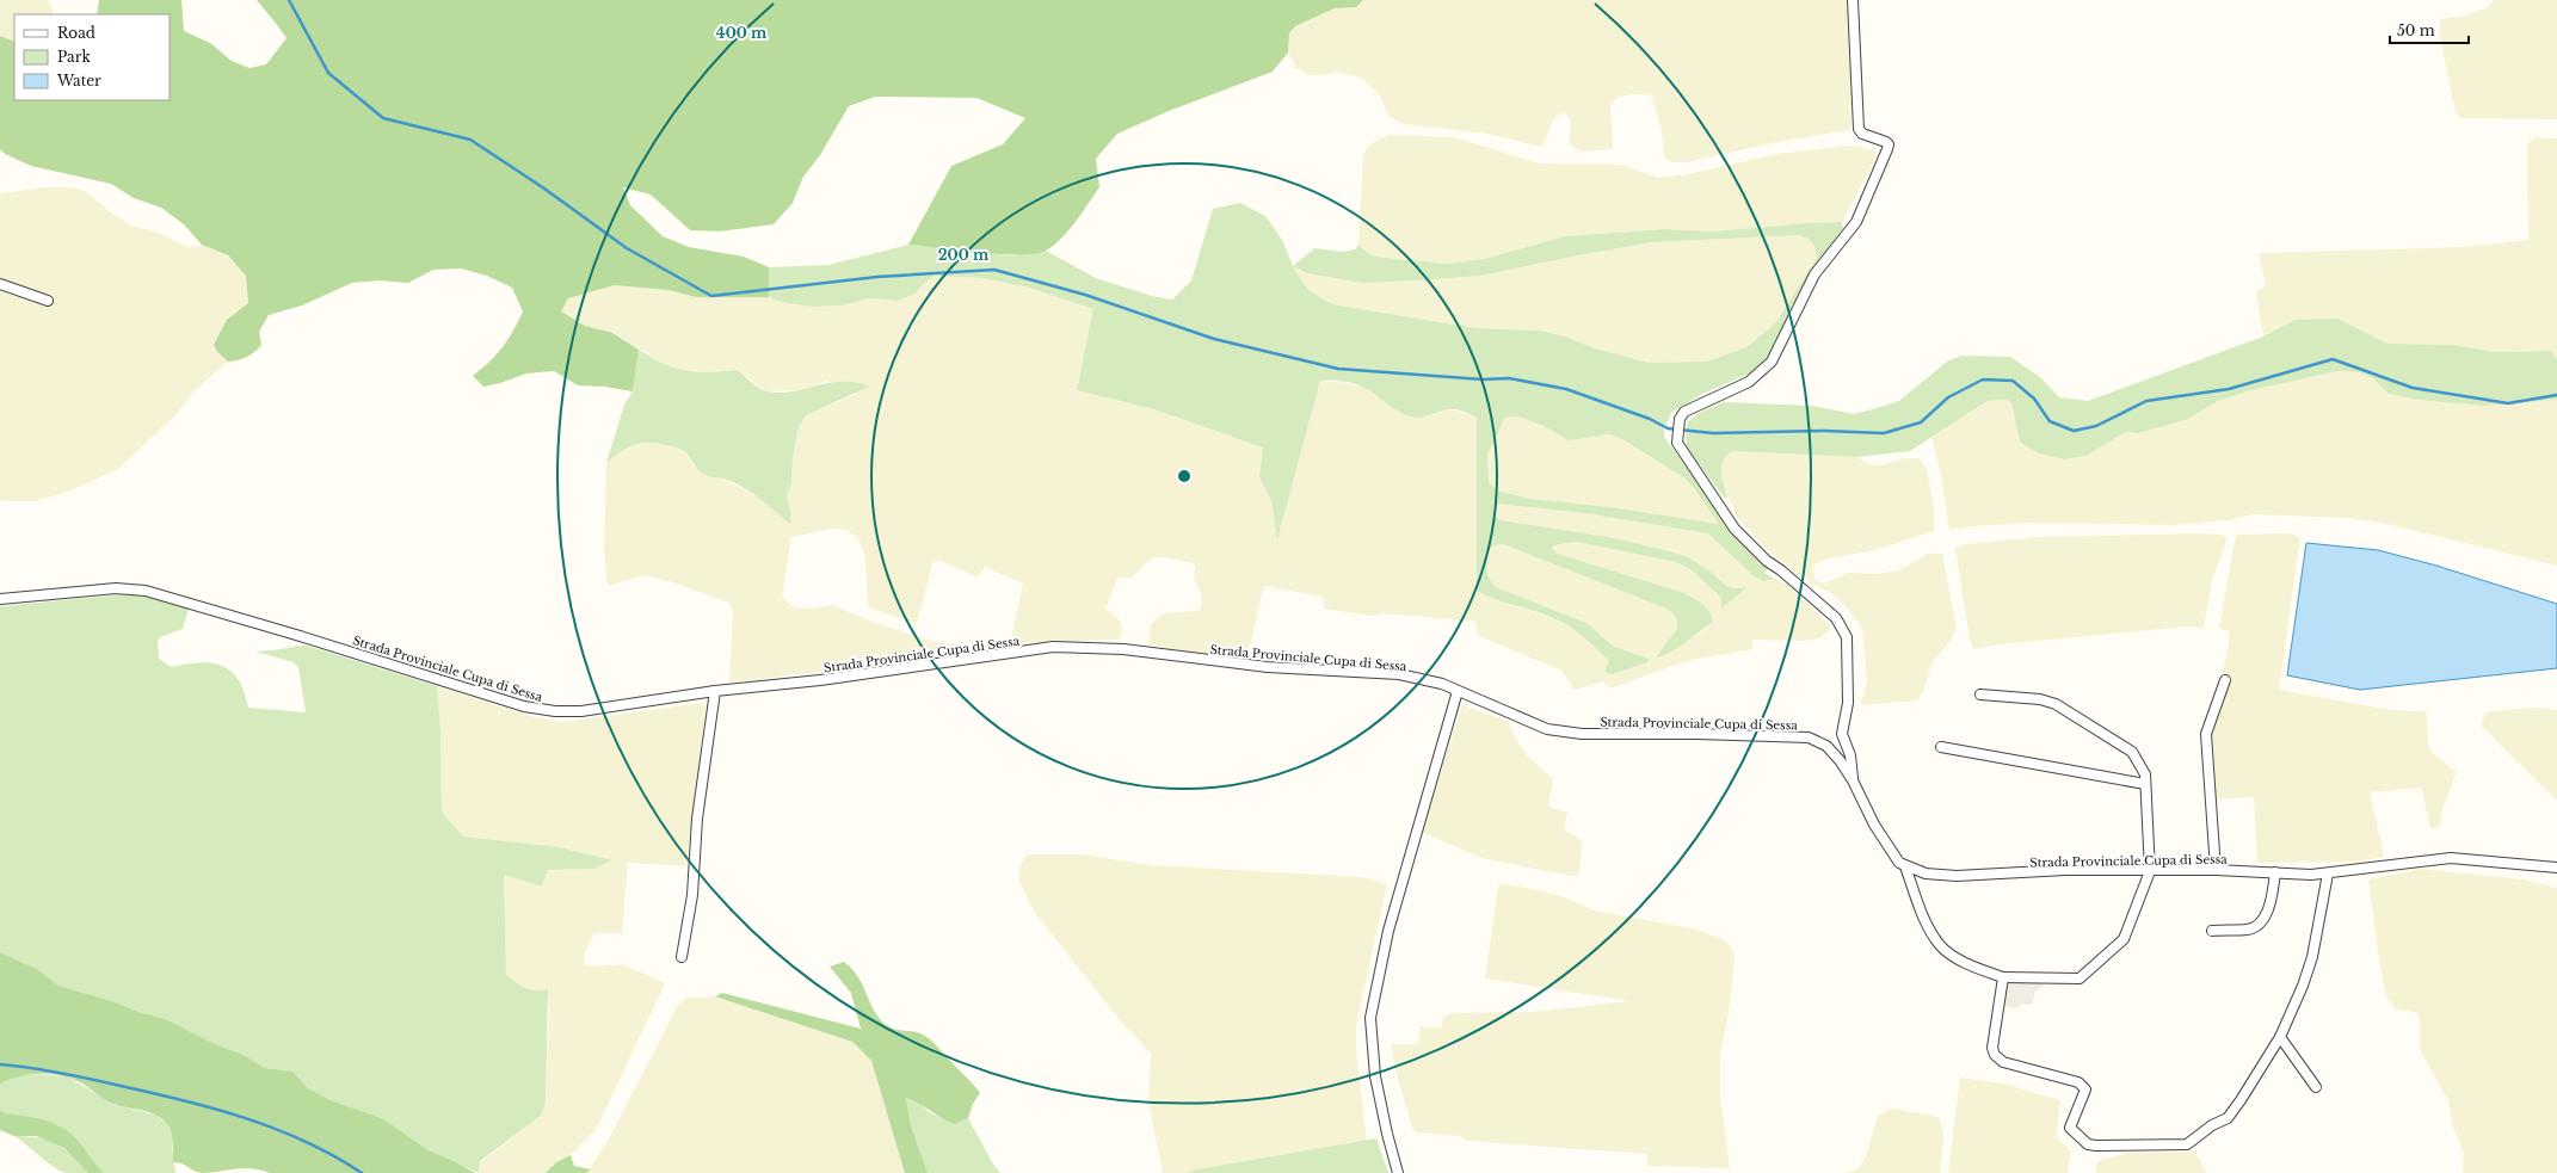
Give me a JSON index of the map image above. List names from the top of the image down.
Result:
{
  "streets": {
    "street": ["Strada Provinciale Cupa di Sessa"]
  },
  "legend": ["Road", "Park", "Water"],
  "scale_bar": "50 m",
  "rings": ["400 m", "200 m"]
}
